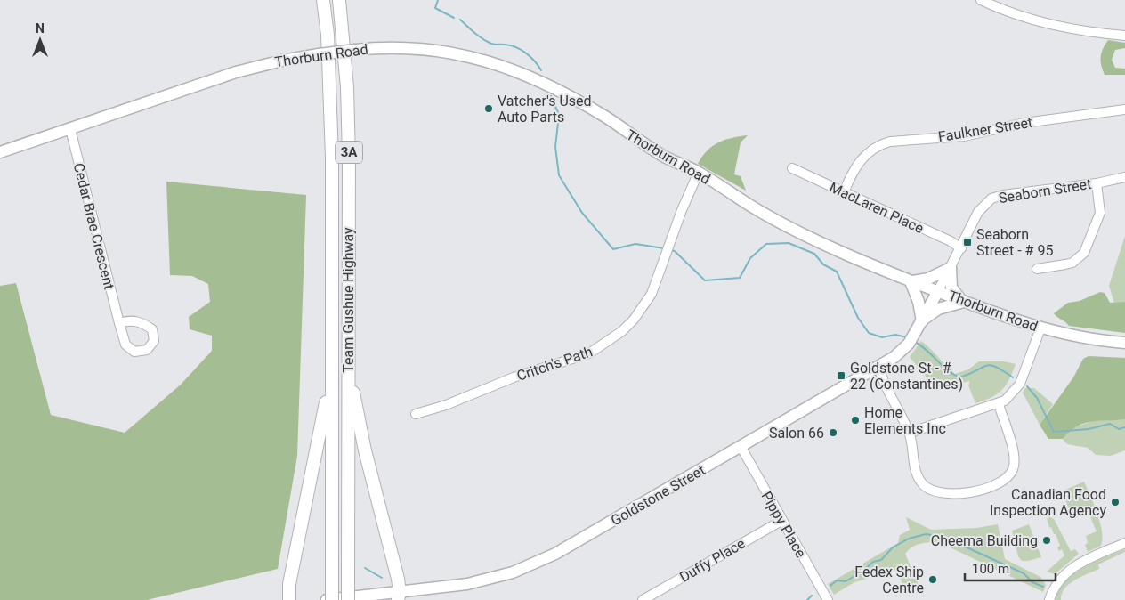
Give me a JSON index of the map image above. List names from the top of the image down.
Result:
{
  "streets": {
    "highway": ["3A", "Team Gushue Highway"],
    "main road": ["Thorburn Road", "Goldstone Street"],
    "street": [
      "Faulkner Street",
      "Seaborn Street",
      "MacLaren Place",
      "Cedar Brae Crescent",
      "Critch's Path",
      "Pippy Place",
      "Duffy Place"
    ]
  },
  "crossings": [
    ["Thorburn Road", "Seaborn Street"],
    ["Thorburn Road", "Cedar Brae Crescent"],
    ["Thorburn Road", "Critch's Path"],
    ["Thorburn Road", "Goldstone Street"],
    ["Faulkner Street", "MacLaren Place"],
    ["Seaborn Street", "MacLaren Place"],
    ["Seaborn Street", "Goldstone Street"],
    ["Goldstone Street", "Pippy Place"],
    ["Pippy Place", "Duffy Place"]
  ],
  "places": {
    "other": [
      "Vatcher's Used Auto Parts",
      "Home Elements Inc",
      "Salon 66",
      "Canadian Food Inspection Agency",
      "Cheema Building",
      "Fedex Ship Centre"
    ],
    "transit": ["Seaborn Street - # 95", "Goldstone St - # 22 (Constantines)"]
  },
  "scale_bar": "100 m",
  "north": "top"
}
